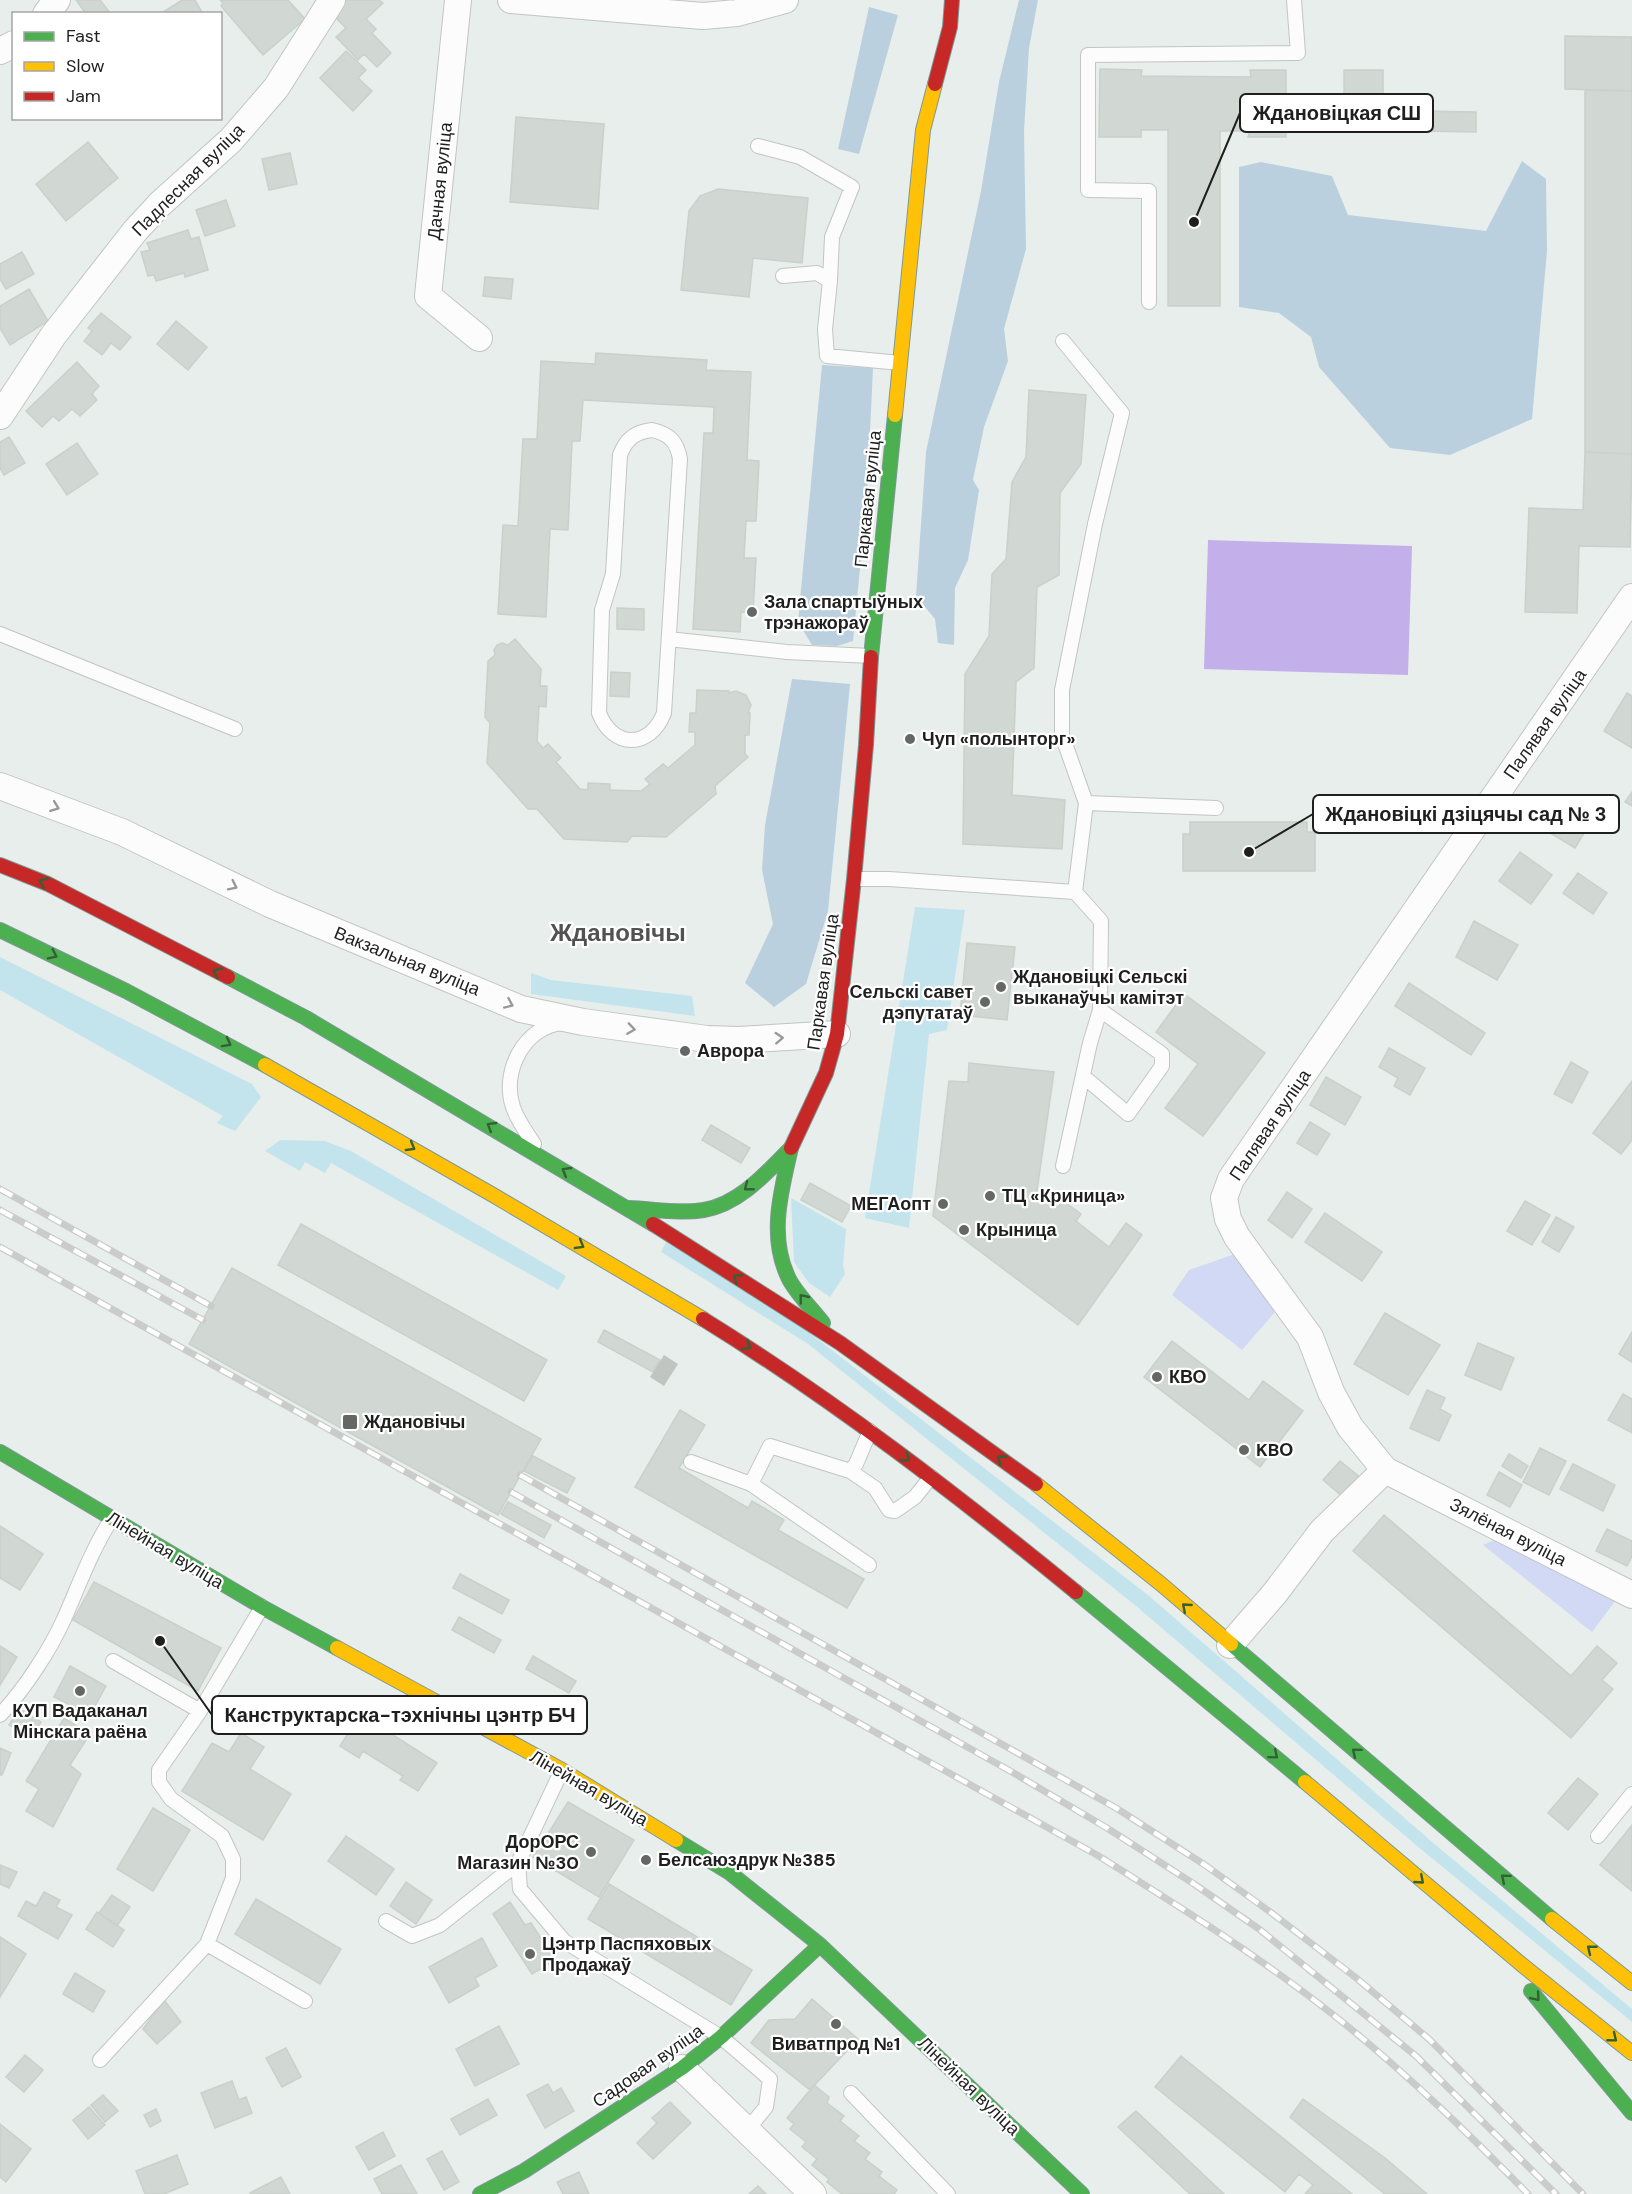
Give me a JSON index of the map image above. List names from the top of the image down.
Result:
{
  "streets": {
    "main road": ["Паркавая вуліца", "Лінейная вуліца", "Садовая вуліца"],
    "street": [
      "Падлесная вуліца",
      "Дачная вуліца",
      "Палявая вуліца",
      "Вакзальная вуліца",
      "Зялёная вуліца"
    ]
  },
  "crossings": [
    ["Паркавая вуліца", "Вакзальная вуліца"],
    ["Палявая вуліца", "Зялёная вуліца"],
    ["Лінейная вуліца", "Садовая вуліца"]
  ],
  "one_way": ["Вакзальная вуліца"],
  "districts": ["Ждановічы"],
  "places": {
    "other": [
      "Ждановіцкая СШ",
      "Зала спартыўных трэнажораў",
      "Чуп «полынторг»",
      "Ждановіцкі дзіцячы сад № 3",
      "Ждановіцкі Сельскі выканаўчы камітэт",
      "Сельскі савет дэпутатаў",
      "Аврора",
      "ТЦ «Криница»",
      "МЕГАопт",
      "Крыница",
      "КВО",
      "KBО",
      "Канструктарска-тэхнічны цэнтр БЧ",
      "КУП Вадаканал Мінскага раёна",
      "ДорОРС Магазин №30",
      "Белсаюздрук №385",
      "Цэнтр Паспяховых Продажаў",
      "Виватпрод №1"
    ],
    "transit": ["Ждановічы"]
  },
  "legend": ["Fast", "Slow", "Jam"]
}
